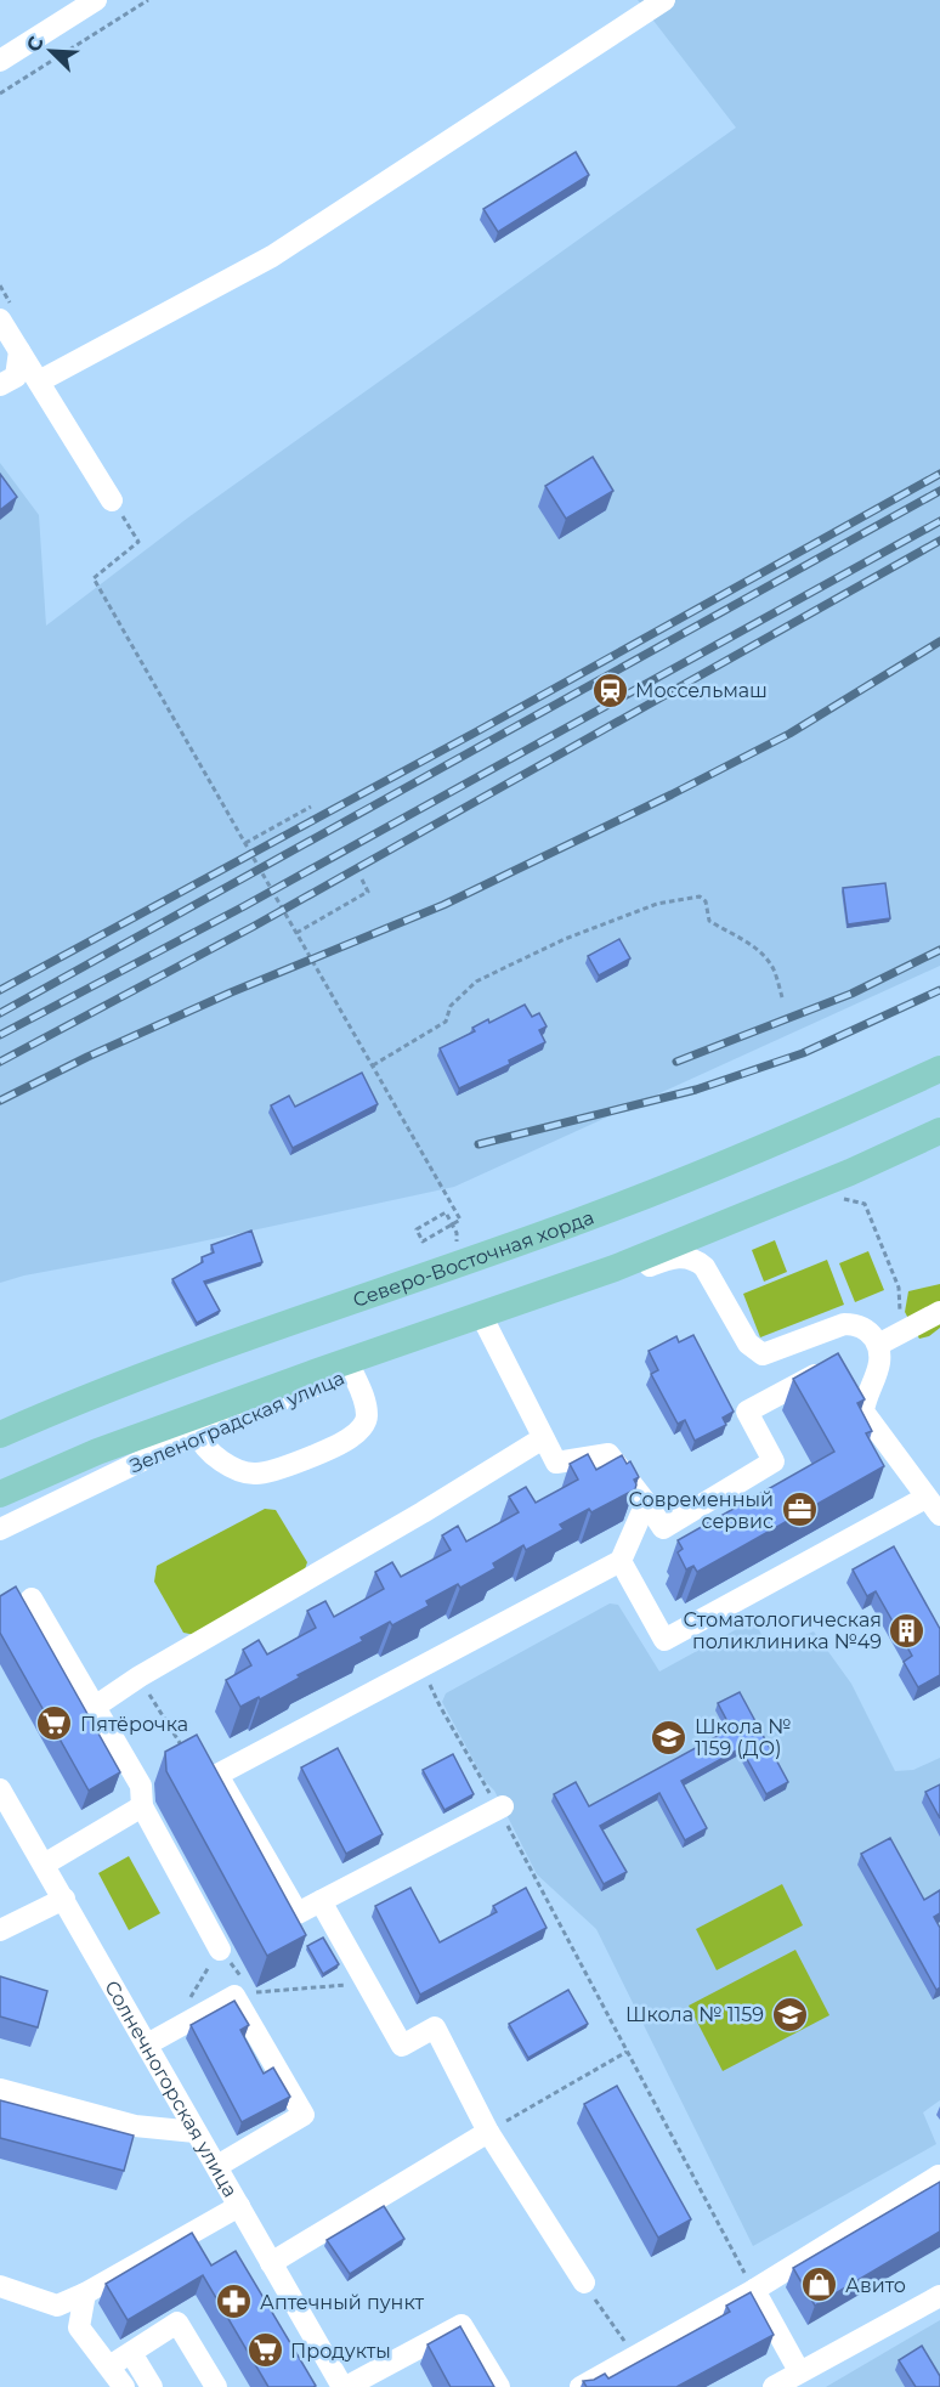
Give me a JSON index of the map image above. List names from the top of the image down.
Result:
{
  "streets": {
    "main road": ["Северо-Восточная хорда"],
    "street": ["Зеленоградская улица", "Солнечногорская улица"]
  },
  "places": {
    "station": ["Моссельмаш"],
    "office": ["Современный сервис"],
    "building": ["Стоматологическая поликлиника №49"],
    "supermarket": ["Пятёрочка", "Продукты"],
    "school or university": ["Школа № 1159 (ДО)", "Школа № 1159"],
    "shop": ["Авито"],
    "pharmacy": ["Аптечный пункт"]
  },
  "north": "top left"
}
